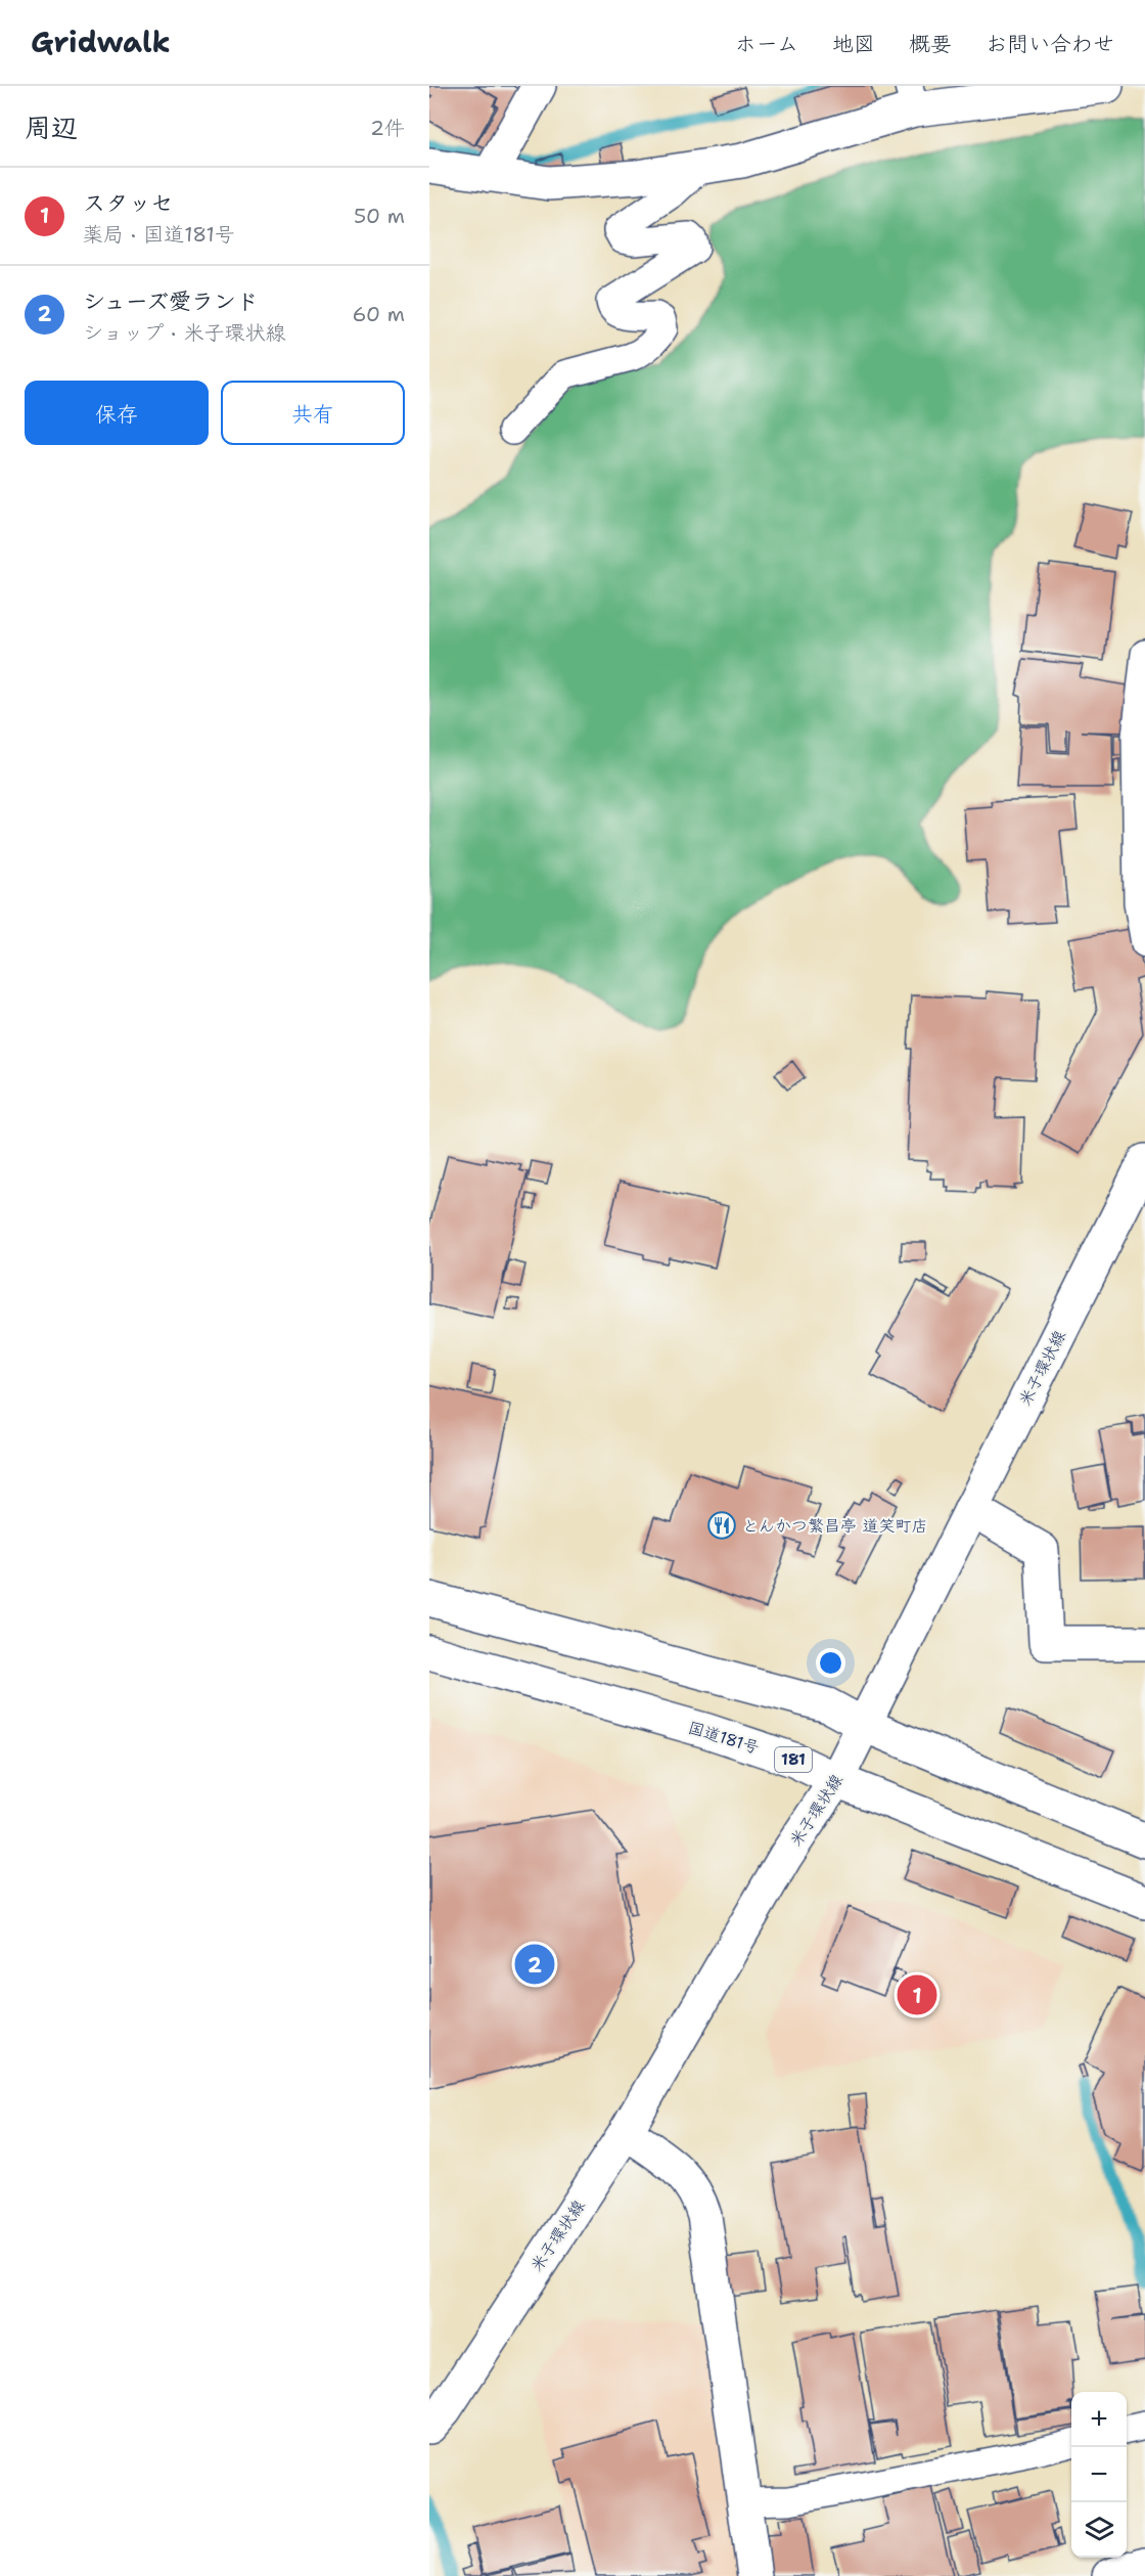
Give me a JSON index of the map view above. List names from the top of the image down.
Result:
{
  "streets": {
    "main road": ["米子環状線", "国道181号", "181"]
  },
  "crossings": [
    ["米子環状線", "国道181号"]
  ],
  "places": {
    "restaurant": ["とんかつ繁昌亭 道笑町店"]
  },
  "page": {
    "header": "Gridwalk",
    "nav": [
      "ホーム",
      "地図",
      "概要",
      "お問い合わせ"
    ],
    "heading": ["周辺", "2件"],
    "list": [
      {
        "mark": "1",
        "name": "スタッセ",
        "note": "薬局 · 国道181号",
        "value": "50 m"
      },
      {
        "mark": "2",
        "name": "シューズ愛ランド",
        "note": "ショップ · 米子環状線",
        "value": "60 m"
      }
    ],
    "buttons": ["保存", "共有"],
    "pins": ["2", "1"],
    "map_buttons": ["+", "−"]
  }
}
